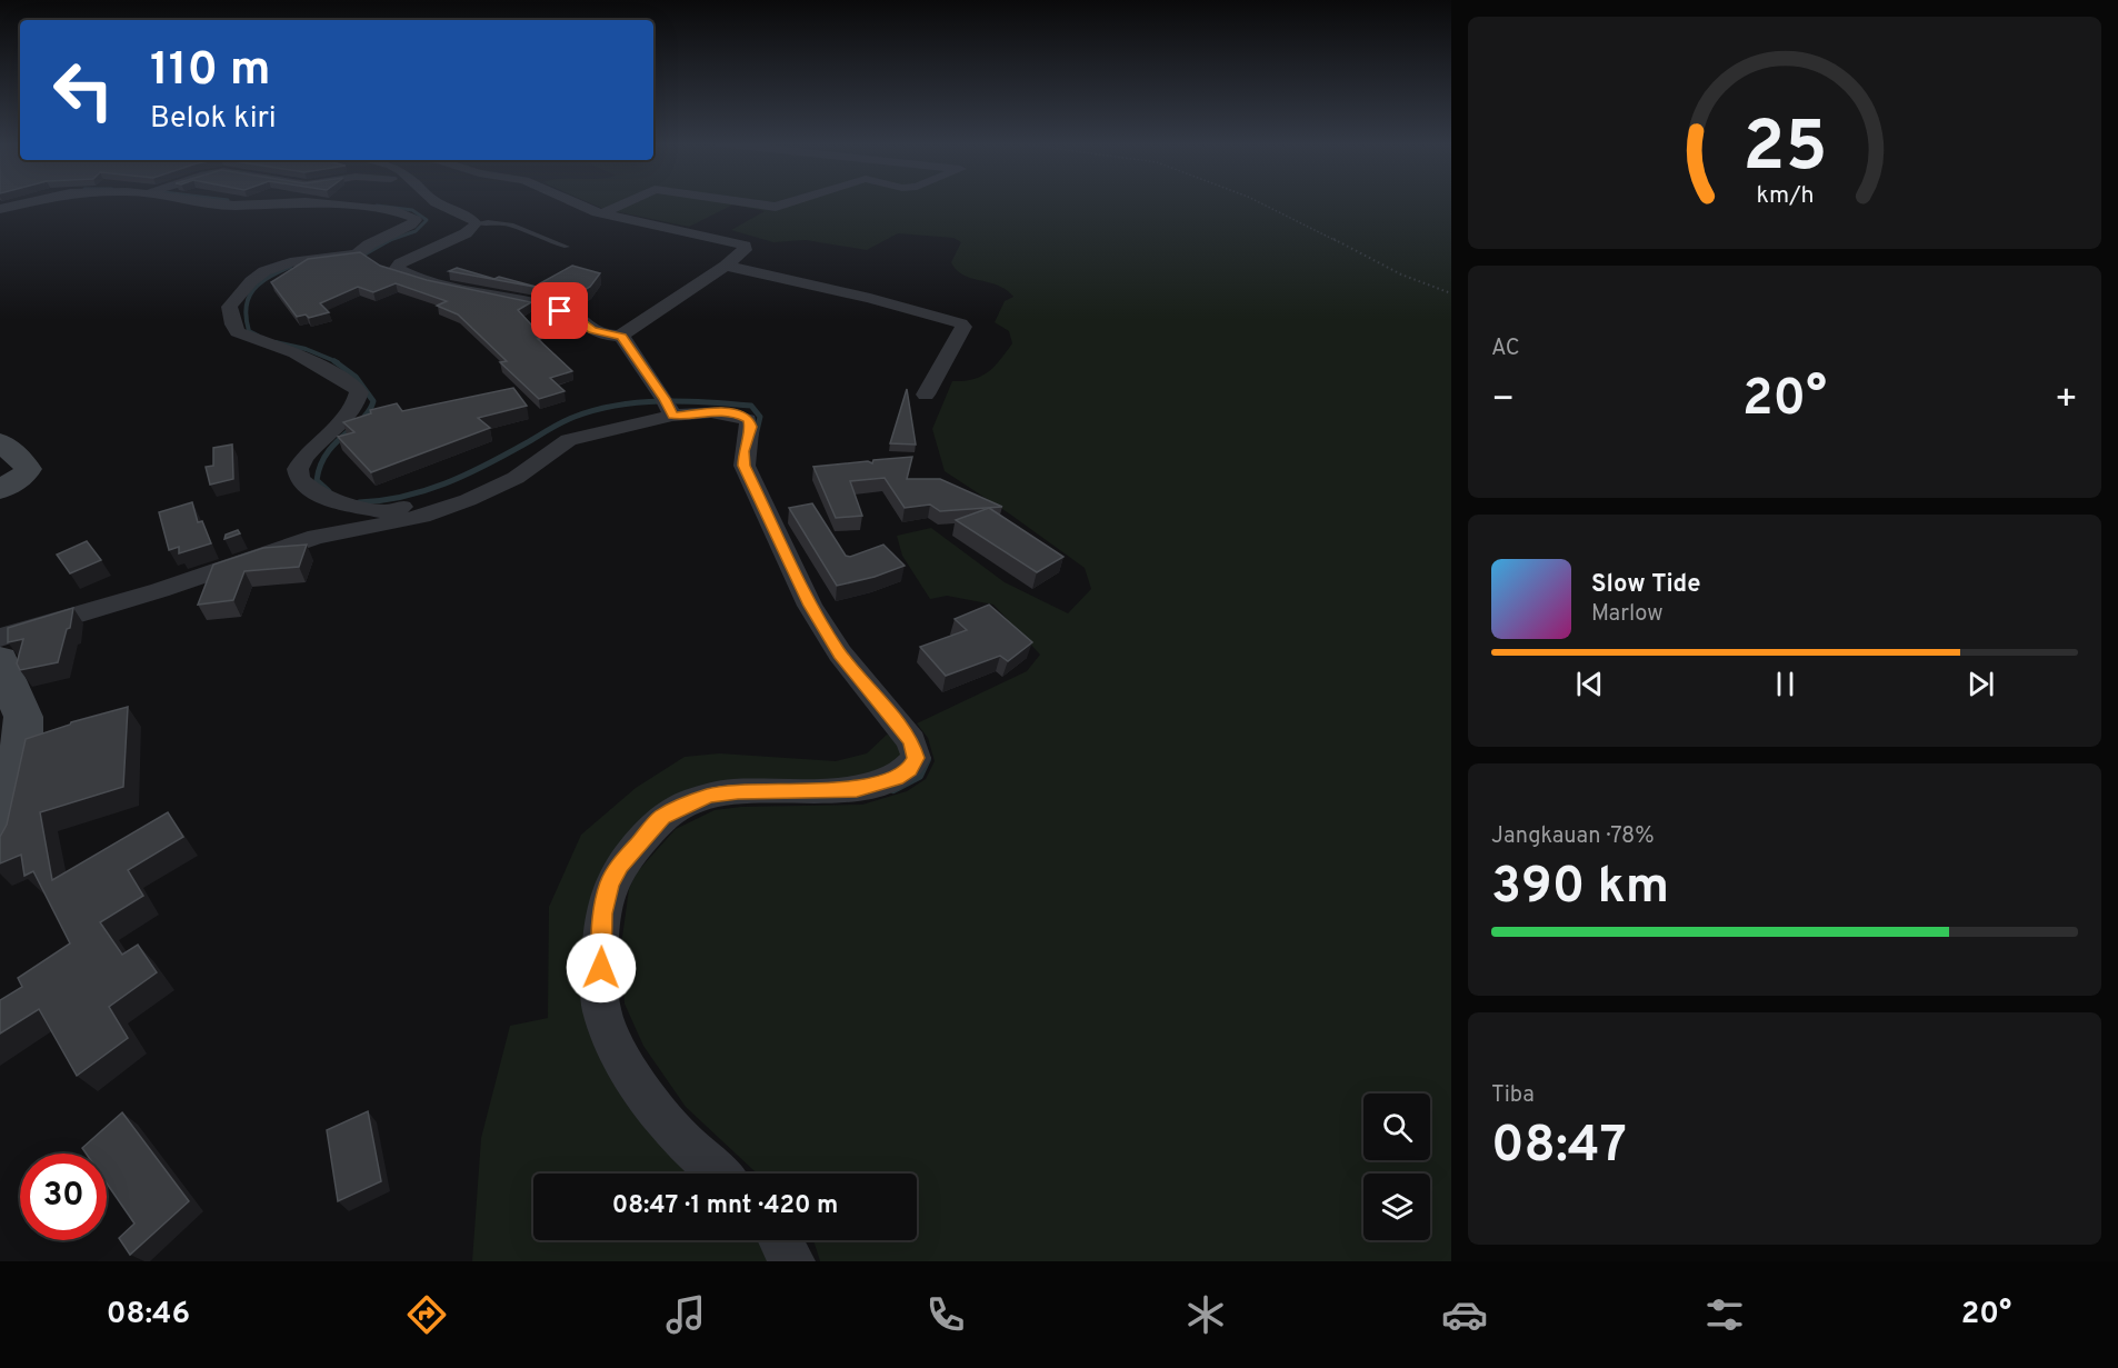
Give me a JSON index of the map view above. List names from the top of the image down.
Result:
{
  "page": {
    "turn": ["110 m", "Belok kiri"],
    "tile": [
      "AC",
      ["Jangkauan · 78%", "390 km"],
      ["Tiba", "08:47"]
    ],
    "heat": ["−", "20°", "+"],
    "song": ["Slow Tide", "Marlow"],
    "limit": "30",
    "trip": "08:47 · 1 mnt · 420 m",
    "tabs": ["08:46", "20°"],
    "gauge": ["25", "km/h"]
  }
}
